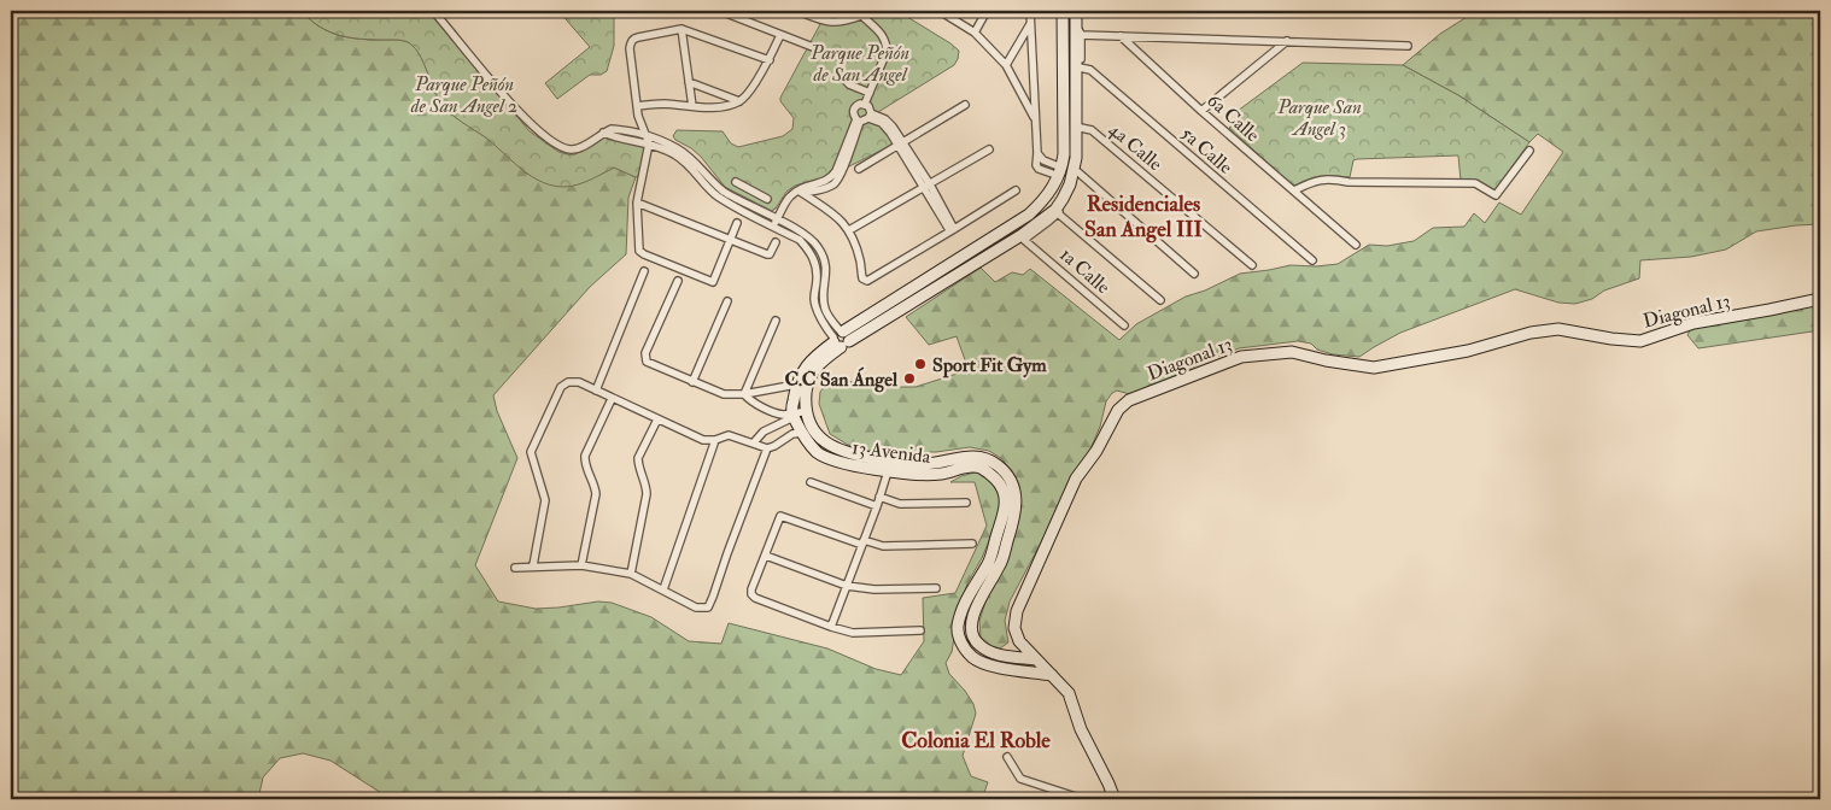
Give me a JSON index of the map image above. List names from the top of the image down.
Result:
{
  "streets": {
    "street": [
      "6a Calle",
      "4a Calle",
      "5a Calle",
      "1a Calle",
      "Diagonal 13",
      "13 Avenida"
    ]
  },
  "crossings": [
    ["Diagonal 13", "13 Avenida"]
  ],
  "districts": ["Residenciales San Angel III", "Colonia El Roble"],
  "parks": ["Parque Peñón de San Angel", "Parque Peñón de San Angel 2", "Parque San Angel 3"],
  "places": ["Sport Fit Gym", "C.C San Ángel"]
}
